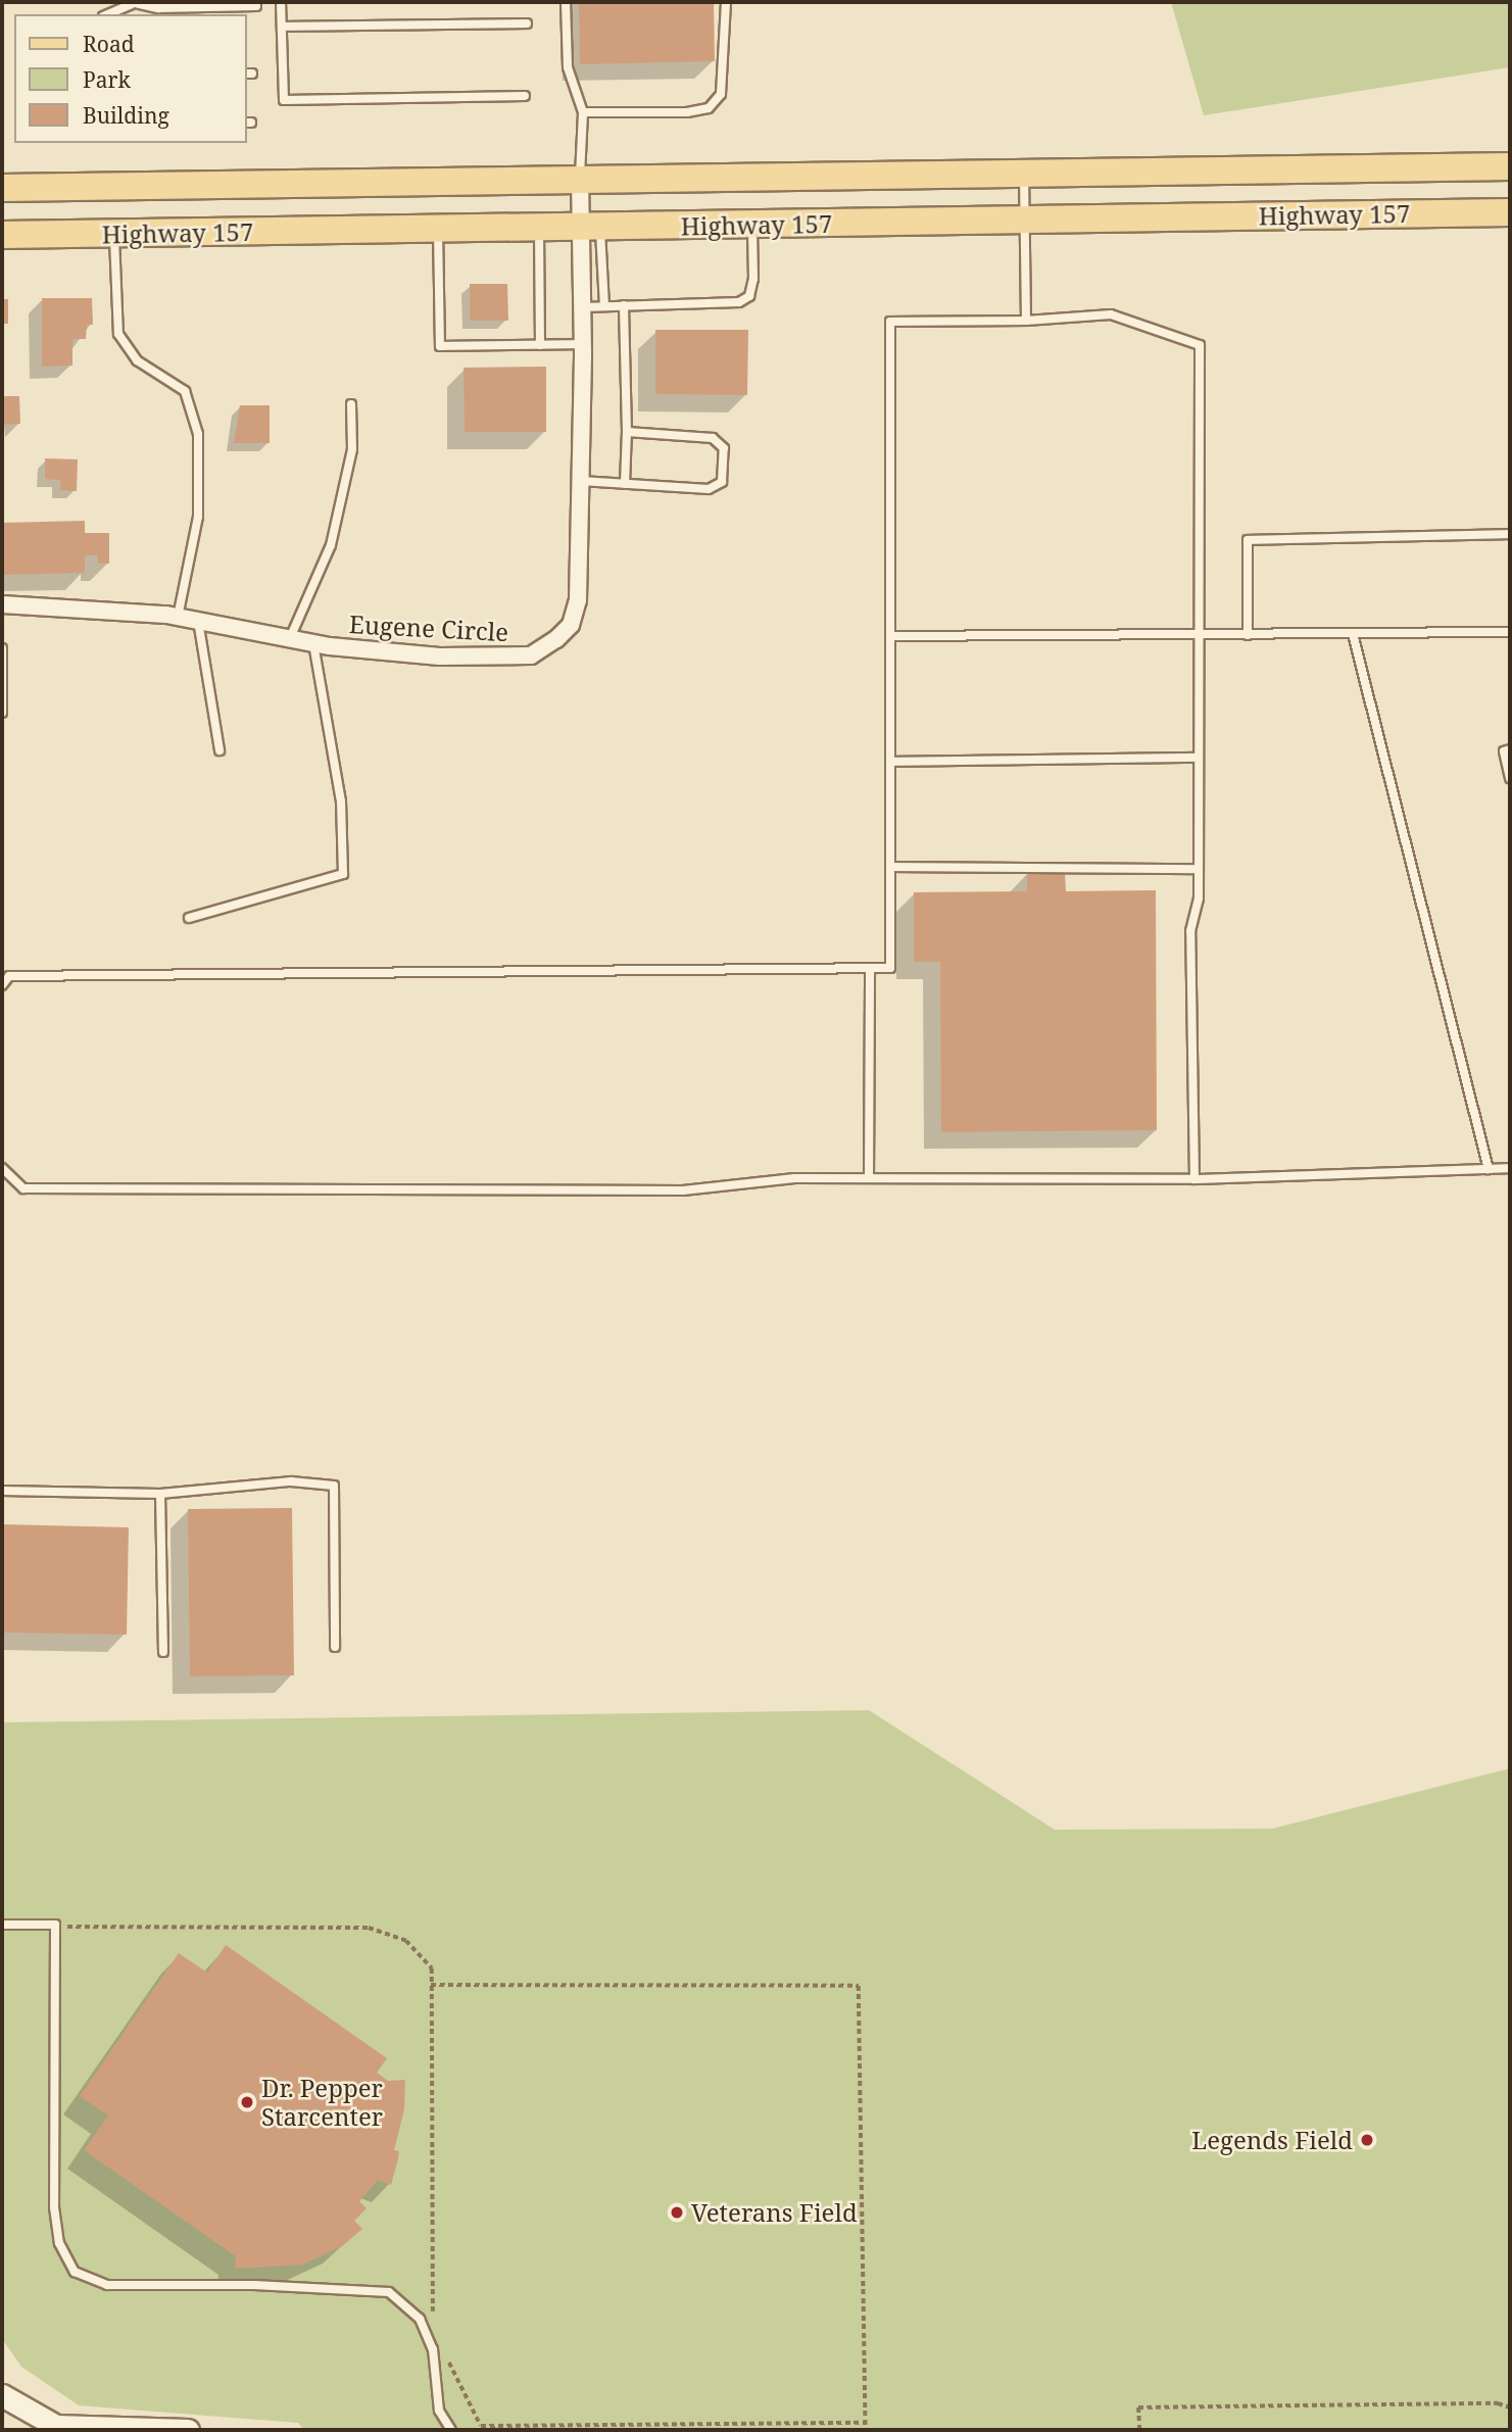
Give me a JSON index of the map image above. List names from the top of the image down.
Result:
{
  "streets": {
    "main road": ["Highway 157"],
    "street": ["Eugene Circle"]
  },
  "crossings": [
    ["Highway 157", "Eugene Circle"]
  ],
  "places": ["Dr. Pepper Starcenter", "Legends Field", "Veterans Field"],
  "legend": ["Road", "Park", "Building"]
}
